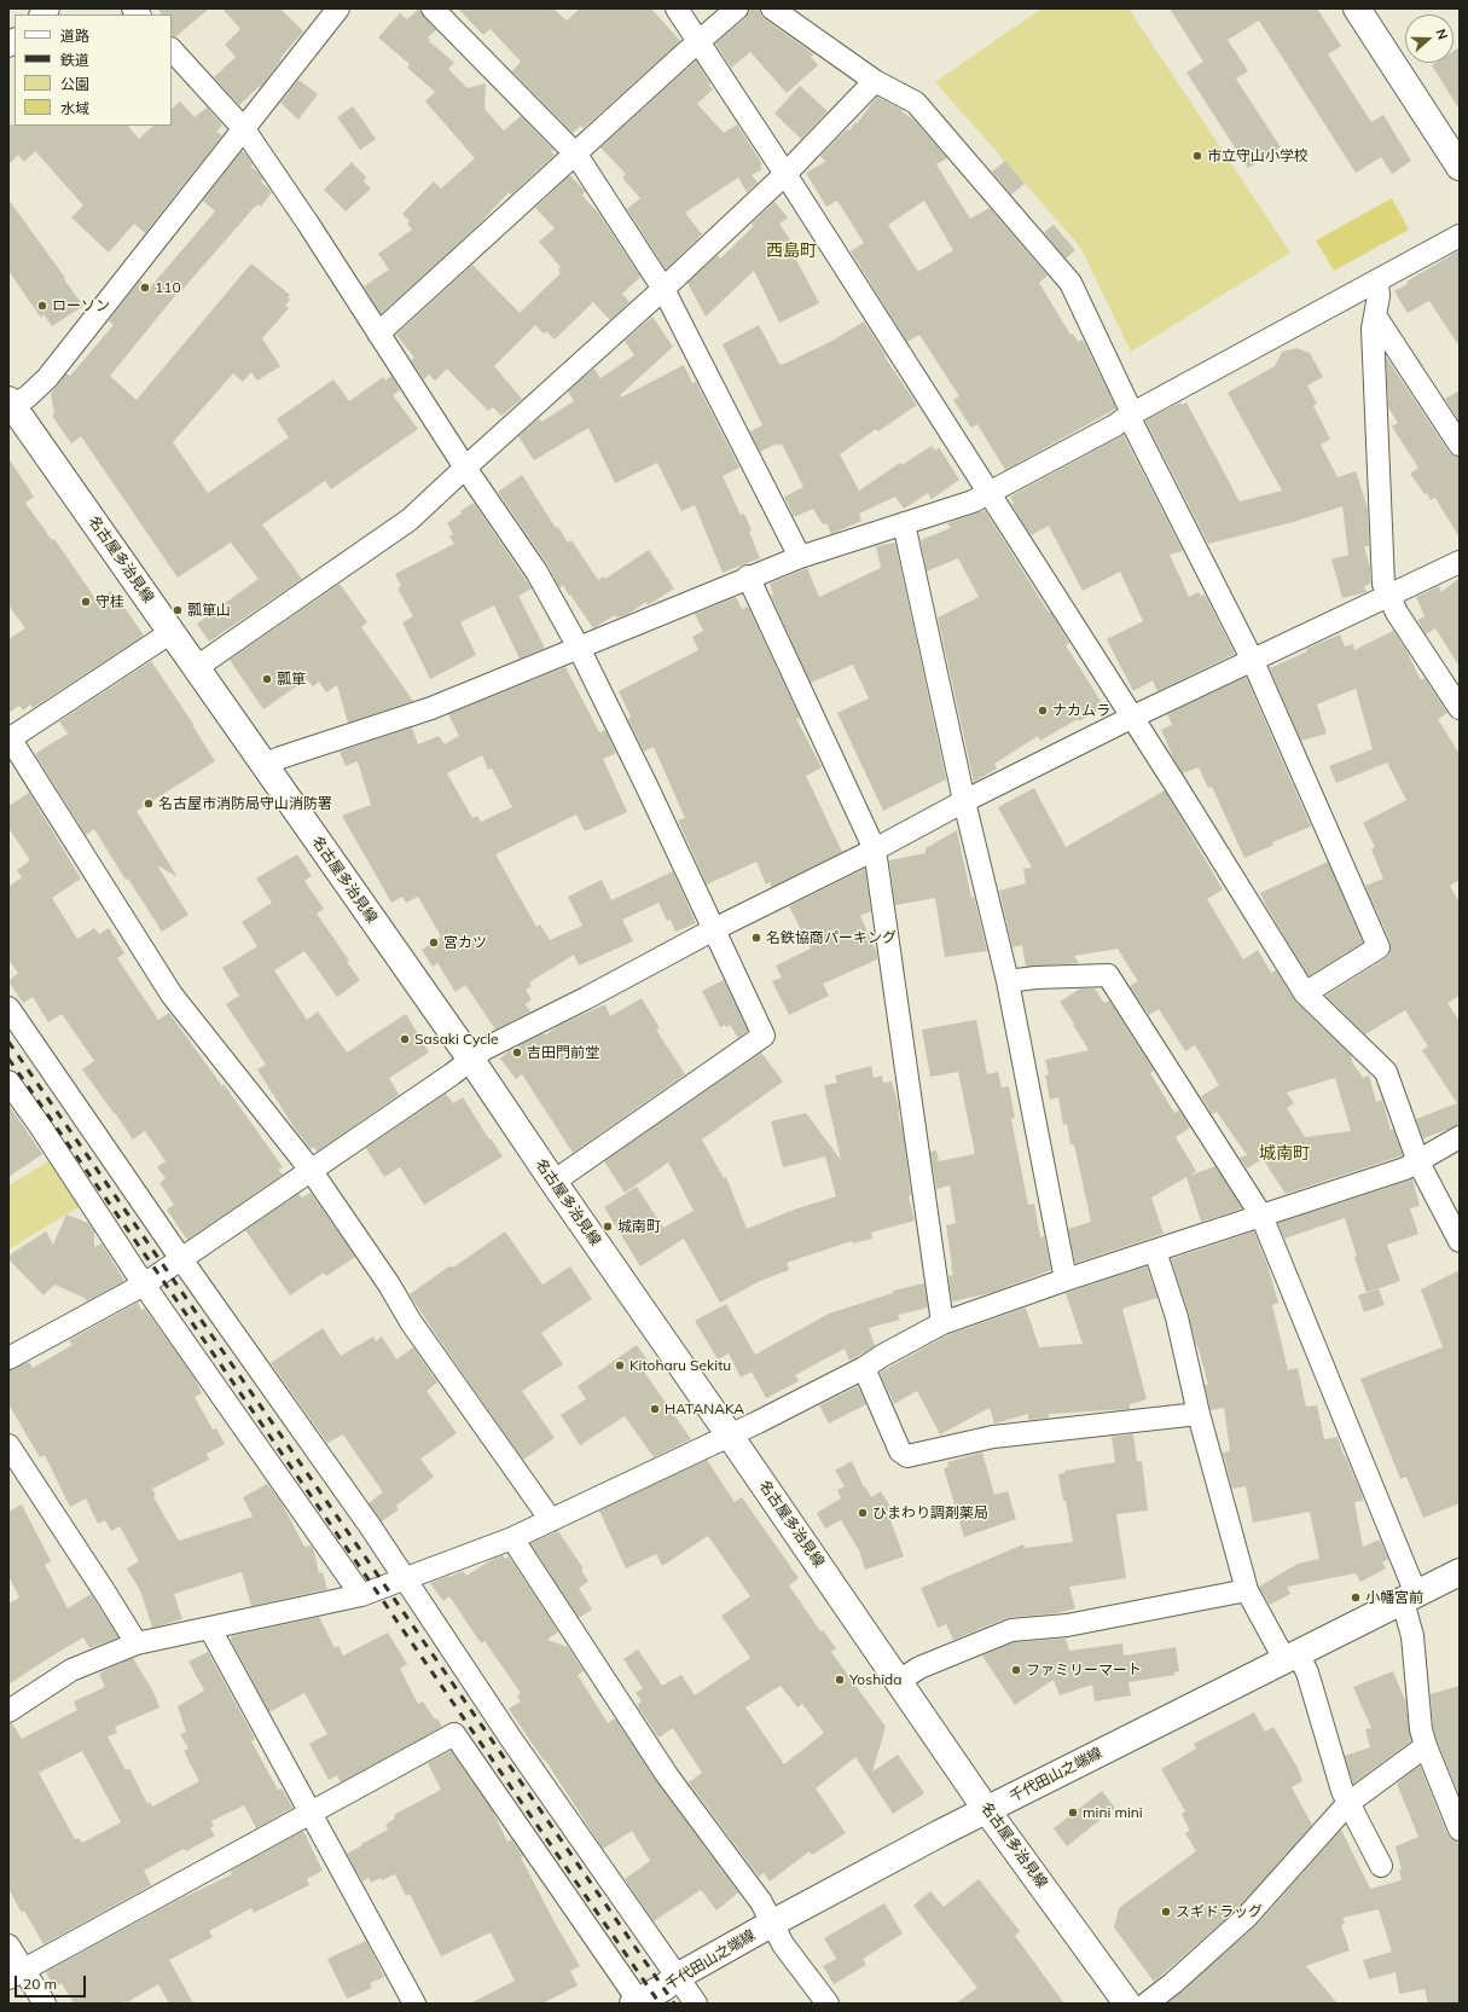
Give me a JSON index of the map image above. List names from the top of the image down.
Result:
{
  "streets": {
    "main road": ["名古屋多治見線", "千代田山之端線"]
  },
  "crossings": [
    ["名古屋多治見線", "千代田山之端線"]
  ],
  "districts": ["西島町", "城南町"],
  "places": [
    "市立守山小学校",
    "110",
    "ローソン",
    "守桂",
    "瓢箪山",
    "瓢箪",
    "ナカムラ",
    "名古屋市消防局守山消防署",
    "名鉄協商パーキング",
    "宮カツ",
    "Sasaki Cycle",
    "吉田門前堂",
    "城南町",
    "Kitoharu Sekitu",
    "HATANAKA",
    "ひまわり調剤薬局",
    "小幡宮前",
    "ファミリーマート",
    "Yoshida",
    "mini mini",
    "スギドラッグ"
  ],
  "legend": [
    "道路",
    "鉄道",
    "公園",
    "水域"
  ],
  "scale_bar": "20 m",
  "north": "right"
}
